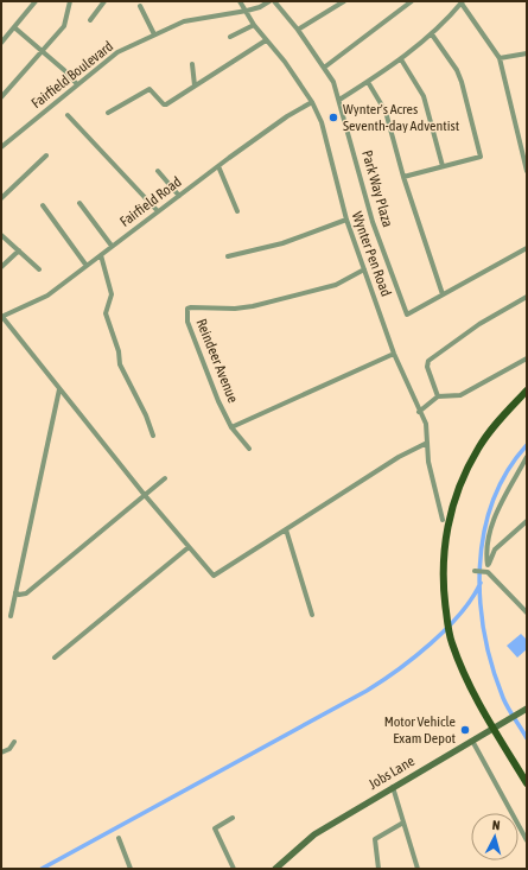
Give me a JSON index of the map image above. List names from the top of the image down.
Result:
{
  "streets": {
    "street": [
      "Fairfield Boulevard",
      "Park Way Plaza",
      "Fairfield Road",
      "Wynter Pen Road",
      "Reindeer Avenue",
      "Jobs Lane"
    ]
  },
  "crossings": [
    ["Fairfield Boulevard", "Wynter Pen Road"],
    ["Fairfield Road", "Wynter Pen Road"],
    ["Wynter Pen Road", "Reindeer Avenue"]
  ],
  "places": ["Wynter's Acres Seventh-day Adventist", "Motor Vehicle Exam Depot"],
  "north": "top"
}
